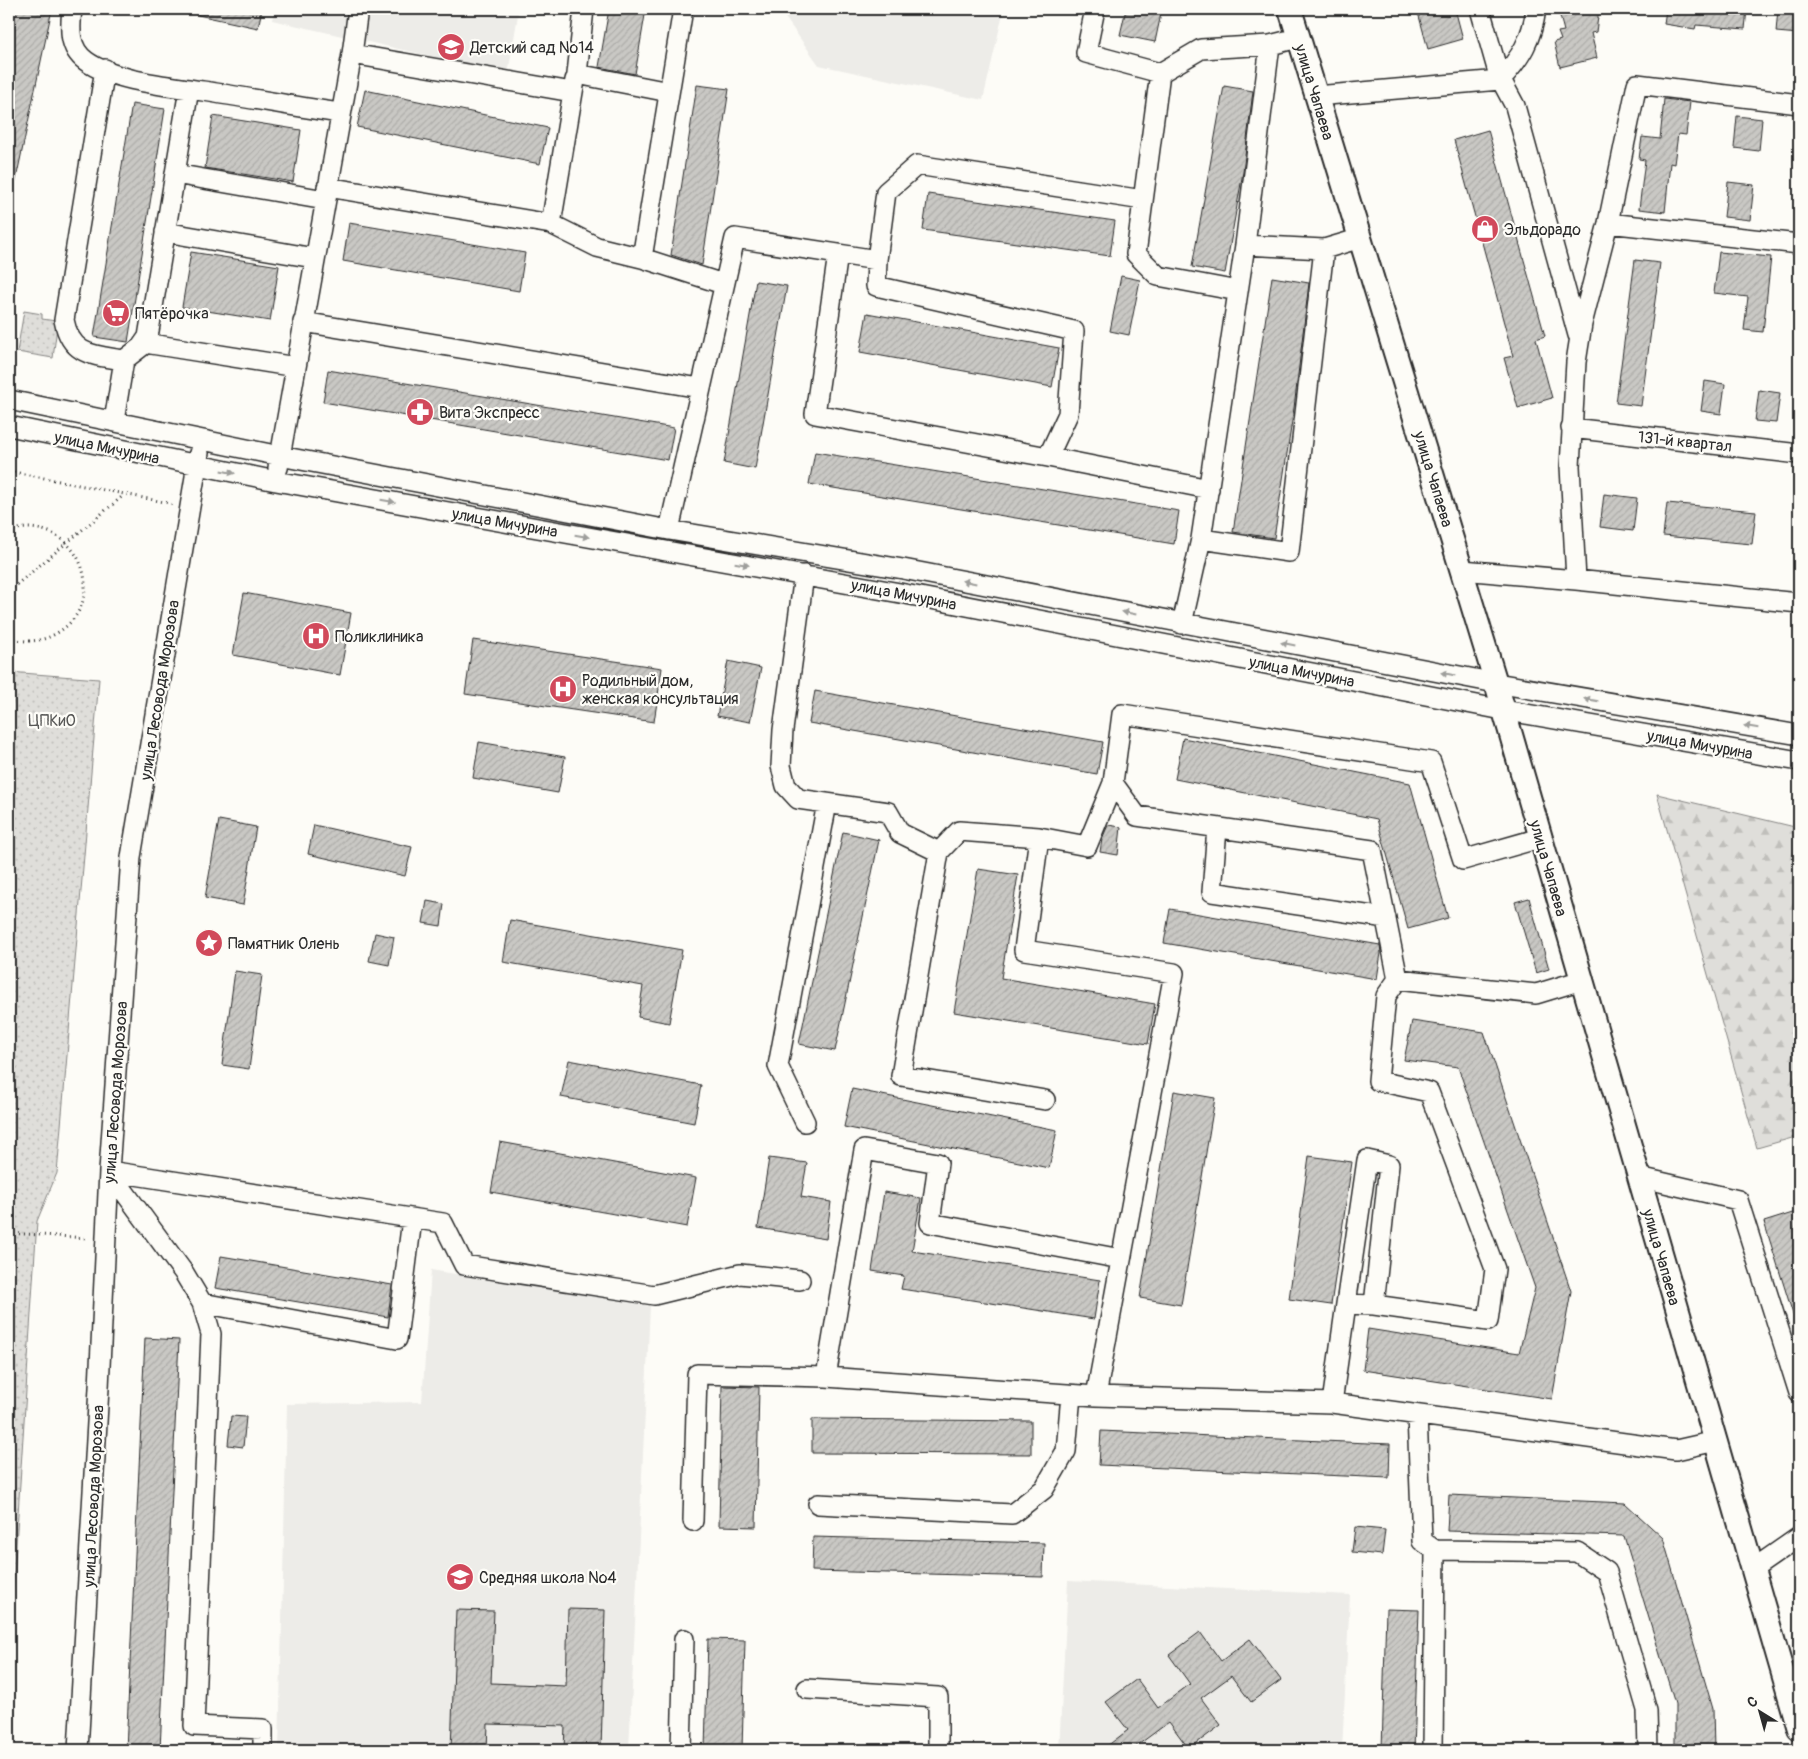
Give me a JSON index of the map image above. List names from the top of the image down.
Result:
{
  "streets": {
    "main road": ["улица Чапаева"],
    "street": ["131-й квартал", "улица Мичурина", "улица Лесовода Морозова"]
  },
  "crossings": [
    ["улица Чапаева", "улица Мичурина"],
    ["улица Мичурина", "улица Лесовода Морозова"]
  ],
  "parks": ["ЦПКиО"],
  "places": {
    "school or university": ["Детский сад №14", "Средняя школа №4"],
    "shop": ["Эльдорадо"],
    "supermarket": ["Пятёрочка"],
    "pharmacy": ["Вита Экспресс"],
    "hospital": ["Поликлиника", "Родильный дом, женская консультация"],
    "place": ["Памятник Олень"]
  },
  "north": "top left"
}
